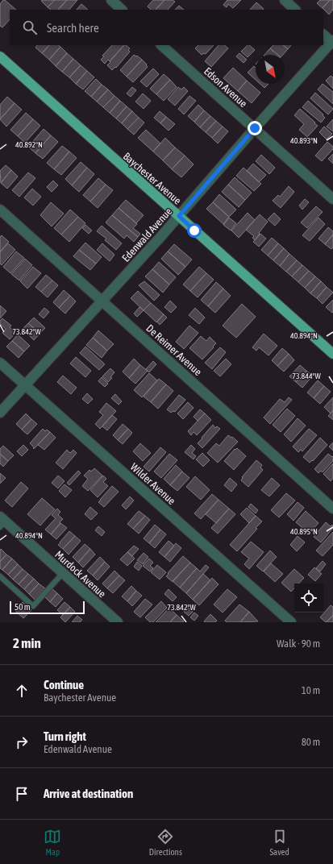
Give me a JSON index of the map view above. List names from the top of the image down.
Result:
{
  "streets": {
    "main road": ["Baychester Avenue"],
    "street": [
      "Edson Avenue",
      "Edenwald Avenue",
      "De Reimer Avenue",
      "Wilder Avenue",
      "Murdock Avenue"
    ]
  },
  "crossings": [
    ["Edson Avenue", "Edenwald Avenue"],
    ["Baychester Avenue", "Edenwald Avenue"],
    ["Edenwald Avenue", "De Reimer Avenue"],
    ["Edenwald Avenue", "Wilder Avenue"]
  ],
  "scale_bar": "50 m",
  "north": "bottom right",
  "page": {
    "search": "Search here",
    "scale": "50 m",
    "heading": ["2 min", "Walk · 90 m"],
    "list": [
      ["Continue", "Baychester Avenue", "10 m"],
      ["Turn right", "Edenwald Avenue", "80 m"],
      "Arrive at destination"
    ],
    "nav": ["Map", "Directions", "Saved"]
  },
  "coordinates": [
    "40.893°N",
    "40.892°N",
    "73.842°W",
    "40.894°N",
    "73.844°W",
    "40.895°N"
  ]
}
